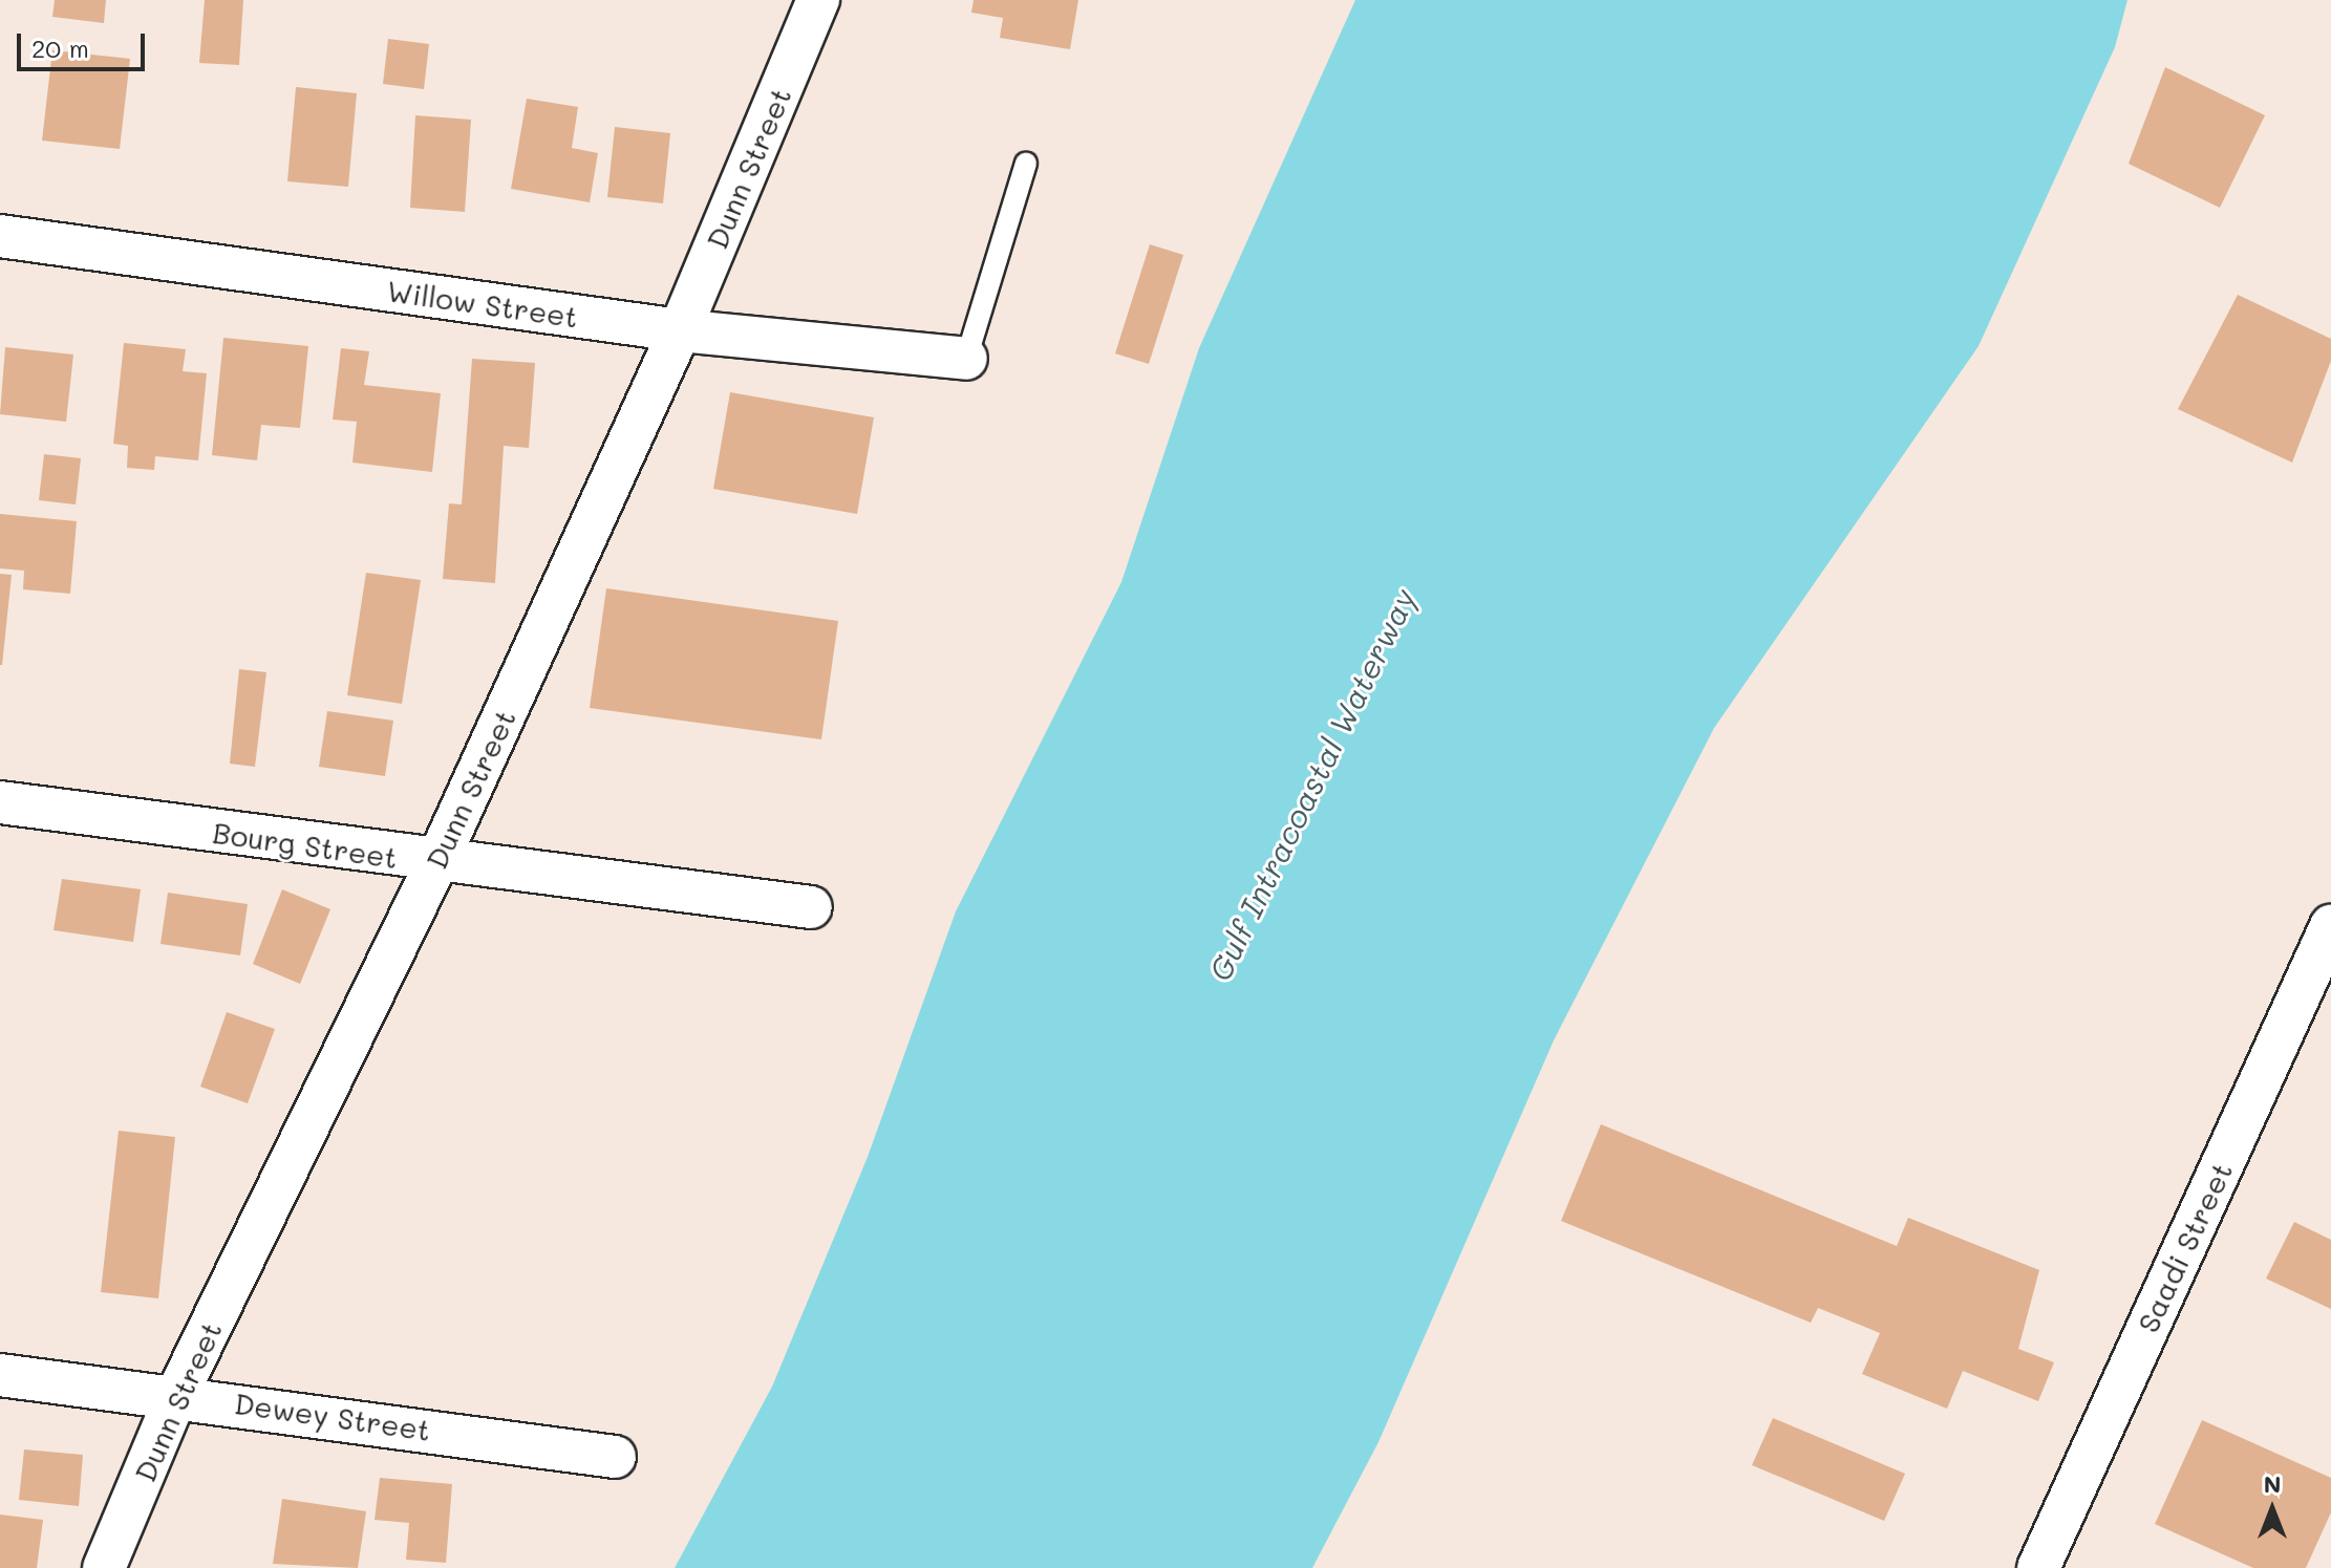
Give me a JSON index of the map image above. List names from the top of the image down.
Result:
{
  "streets": {
    "street": [
      "Dunn Street",
      "Willow Street",
      "Bourg Street",
      "Saadi Street",
      "Dewey Street"
    ]
  },
  "crossings": [
    ["Dunn Street", "Willow Street"],
    ["Dunn Street", "Bourg Street"],
    ["Dunn Street", "Dewey Street"]
  ],
  "water": ["Gulf Intracoastal Waterway"],
  "scale_bar": "20 m",
  "north": "top"
}
